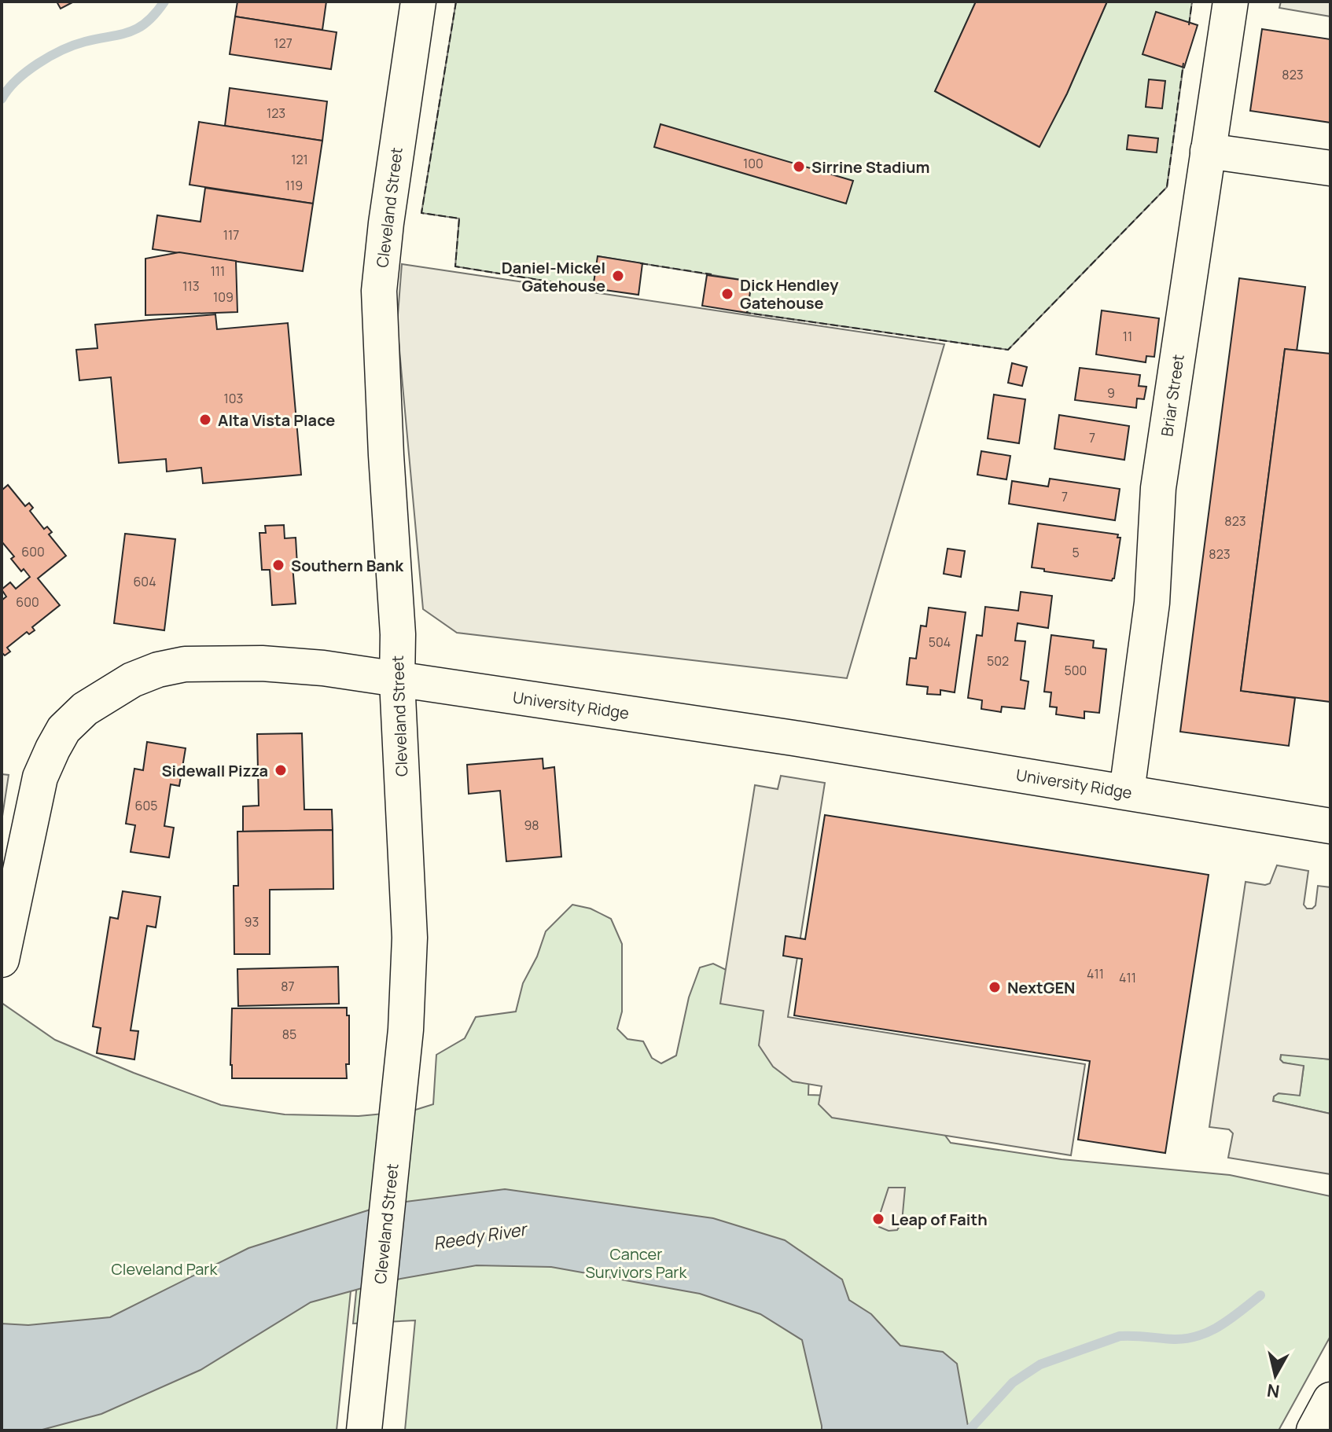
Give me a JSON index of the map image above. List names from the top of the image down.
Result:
{
  "streets": {
    "street": ["Cleveland Street", "Briar Street", "University Ridge"]
  },
  "crossings": [
    ["Cleveland Street", "University Ridge"],
    ["Briar Street", "University Ridge"]
  ],
  "water": ["Reedy River"],
  "parks": ["Cancer Survivors Park", "Cleveland Park"],
  "places": [
    "Sirrine Stadium",
    "Daniel-Mickel Gatehouse",
    "Dick Hendley Gatehouse",
    "Alta Vista Place",
    "Southern Bank",
    "Sidewall Pizza",
    "NextGEN",
    "Leap of Faith"
  ],
  "house_numbers": [
    "127",
    "823",
    "123",
    "121",
    "100",
    "119",
    "117",
    "111",
    "113",
    "109",
    "11",
    "9",
    "103",
    "7",
    "7",
    "823",
    "600",
    "5",
    "823",
    "604",
    "600",
    "504",
    "502",
    "500",
    "605",
    "98",
    "93",
    "411",
    "411",
    "87",
    "85"
  ],
  "north": "bottom"
}
